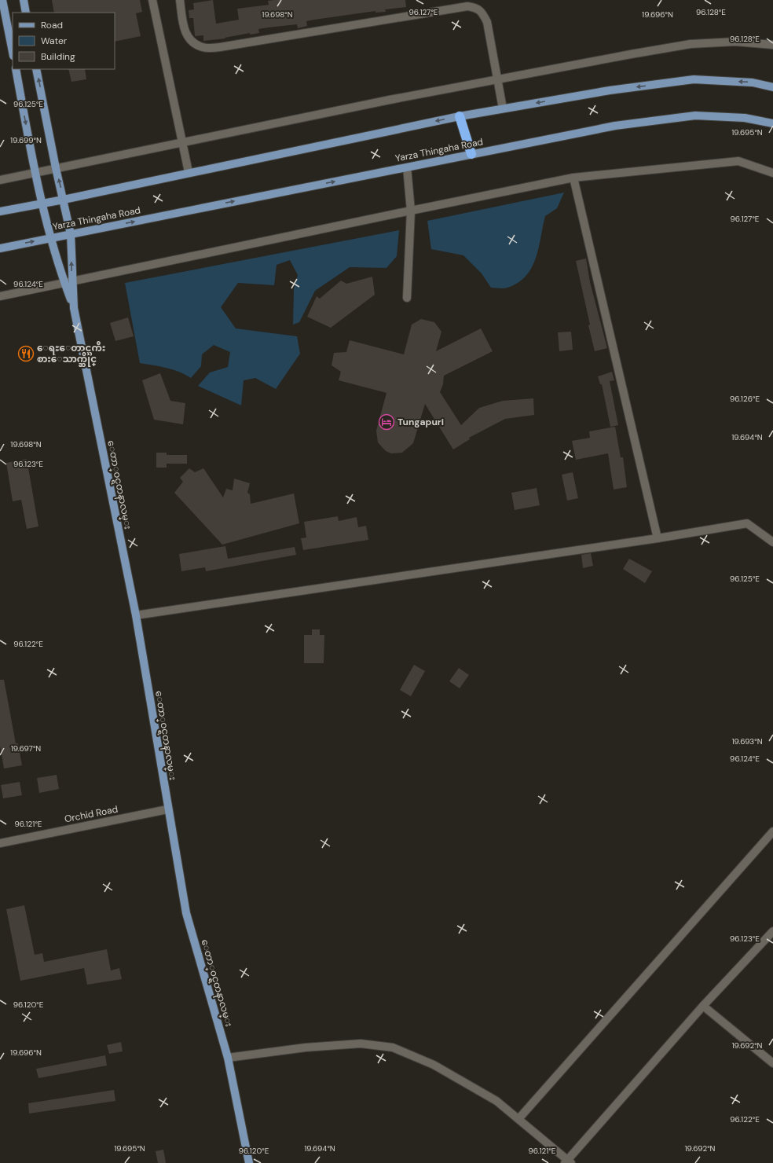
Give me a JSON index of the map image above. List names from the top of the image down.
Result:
{
  "streets": {
    "main road": ["Yarza Thingaha Road", "ေတာ္၀င္ရတနာလမ္း"],
    "street": ["Orchid Road"]
  },
  "crossings": [
    ["Yarza Thingaha Road", "ေတာ္၀င္ရတနာလမ္း"],
    ["ေတာ္၀င္ရတနာလမ္း", "Orchid Road"]
  ],
  "places": {
    "restaurant": ["ေရႊေတာင္ႀကီး စားေသာက္ဆိုင္"],
    "hotel": ["Tungapuri"]
  },
  "legend": ["Road", "Water", "Building"],
  "coordinates": [
    "96.127°E",
    "96.128°E",
    "19.698°N",
    "19.696°N",
    "96.125°E",
    "19.695°N",
    "19.699°N",
    "96.124°E",
    "96.126°E",
    "19.694°N",
    "96.123°E",
    "96.122°E",
    "19.693°N",
    "19.697°N",
    "96.121°E",
    "96.120°E",
    "19.692°N"
  ]
}
